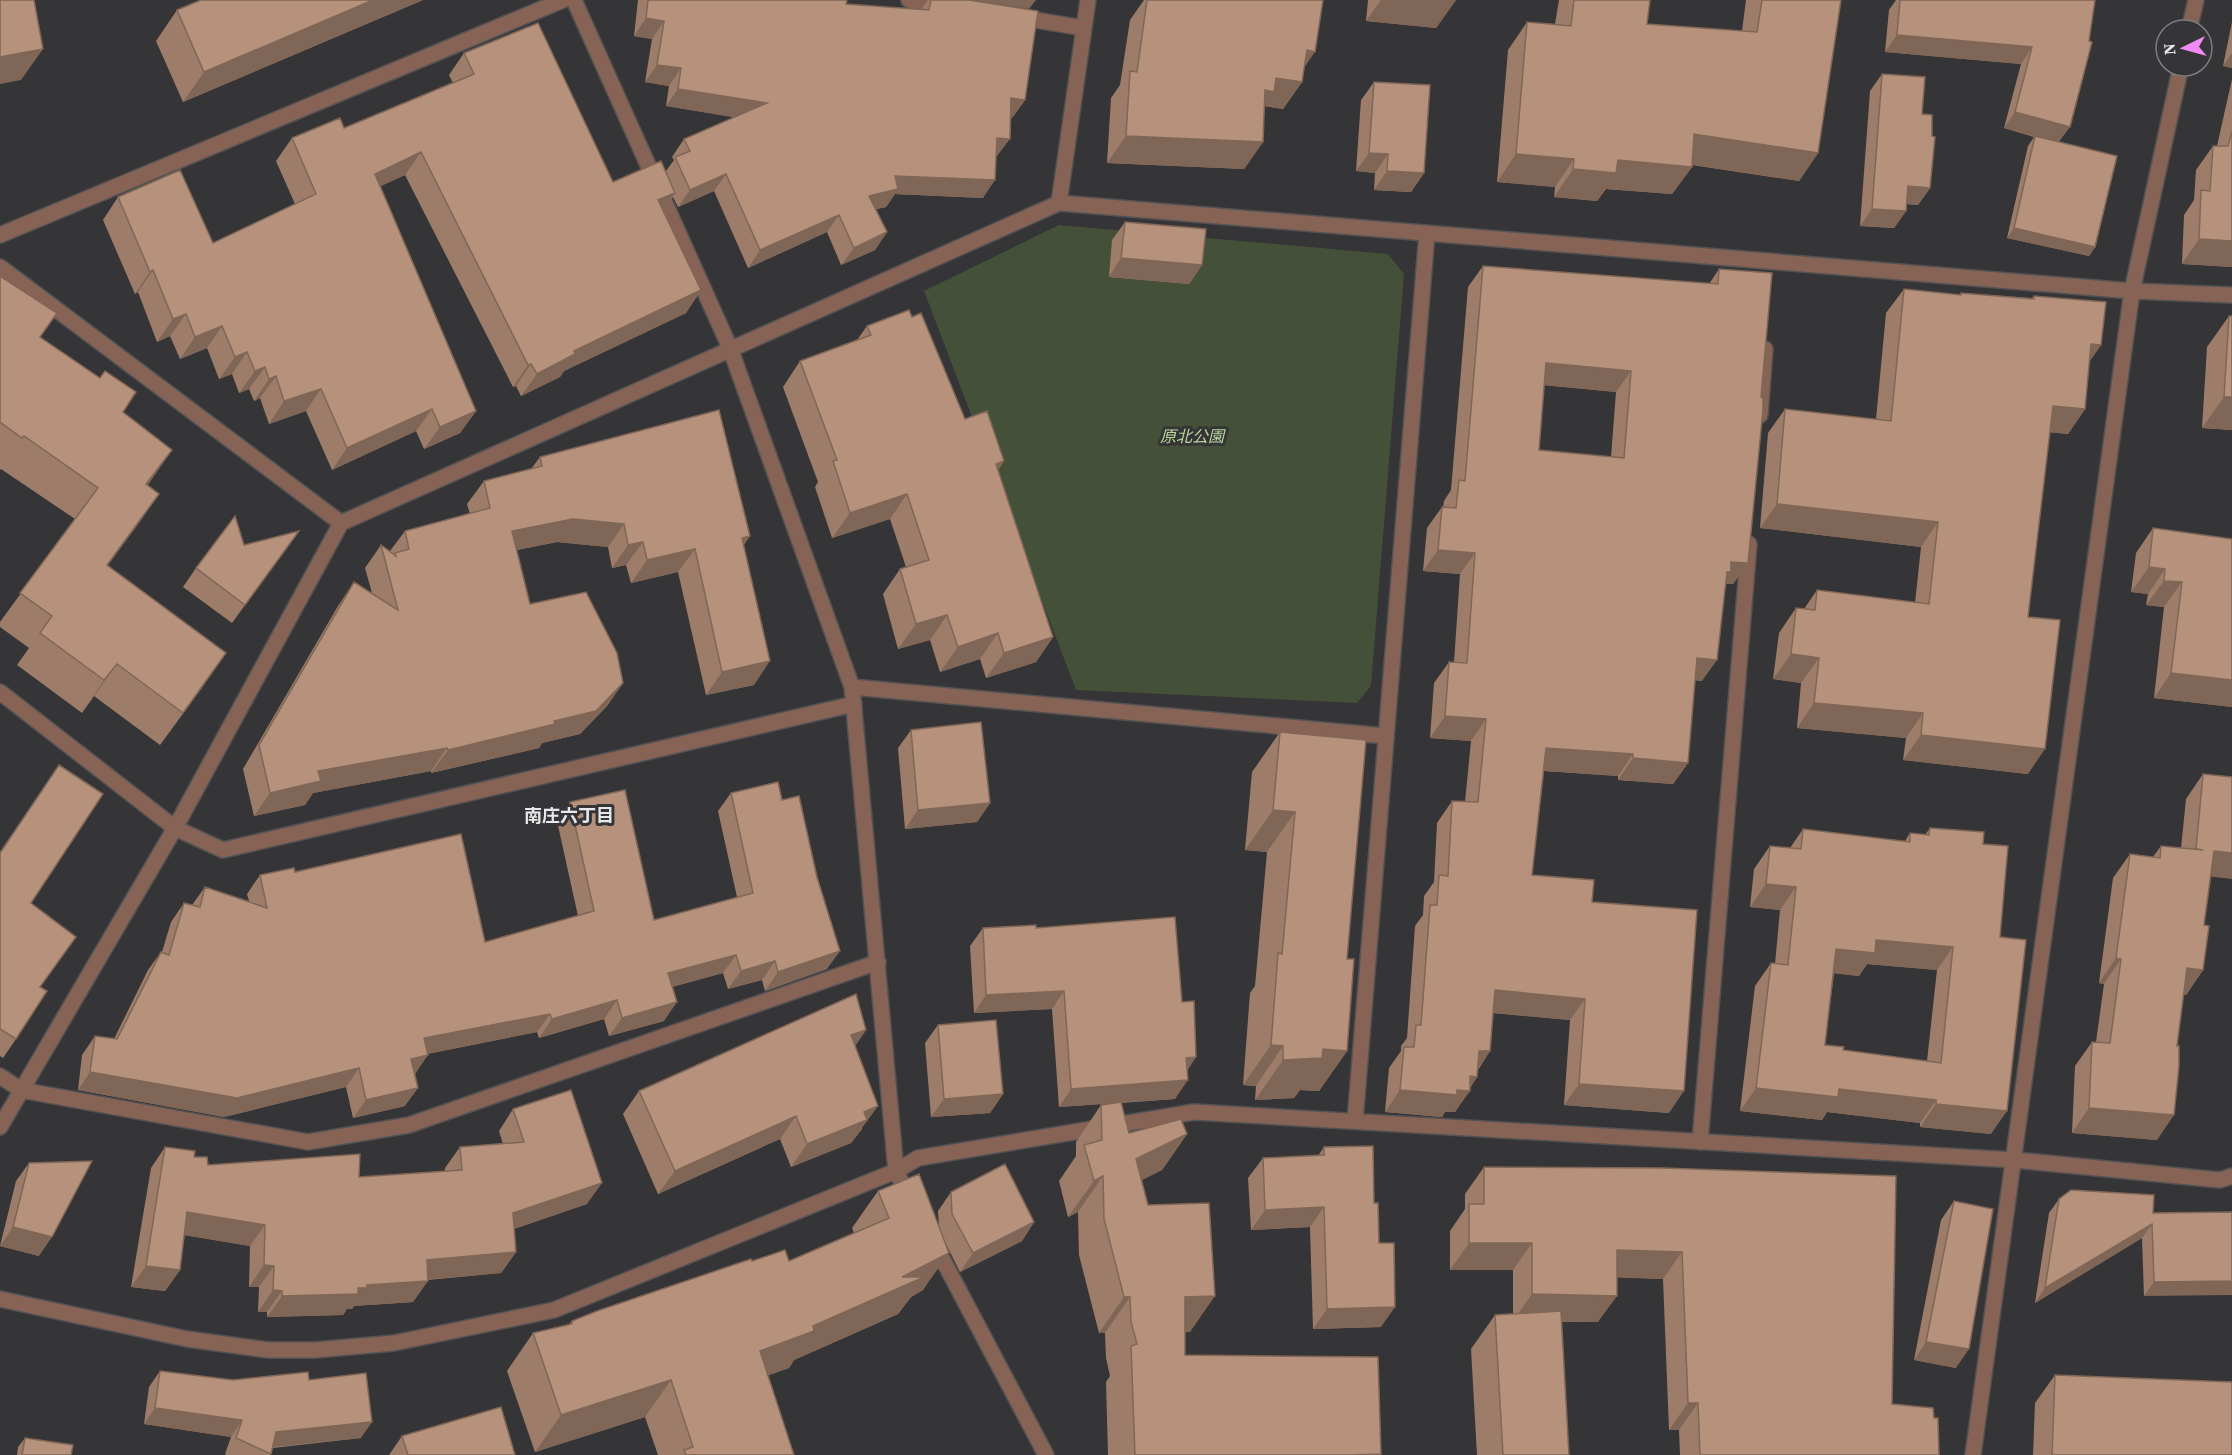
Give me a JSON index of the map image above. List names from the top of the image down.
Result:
{
  "districts": ["南庄六丁目"],
  "parks": ["原北公園"],
  "north": "left"
}
